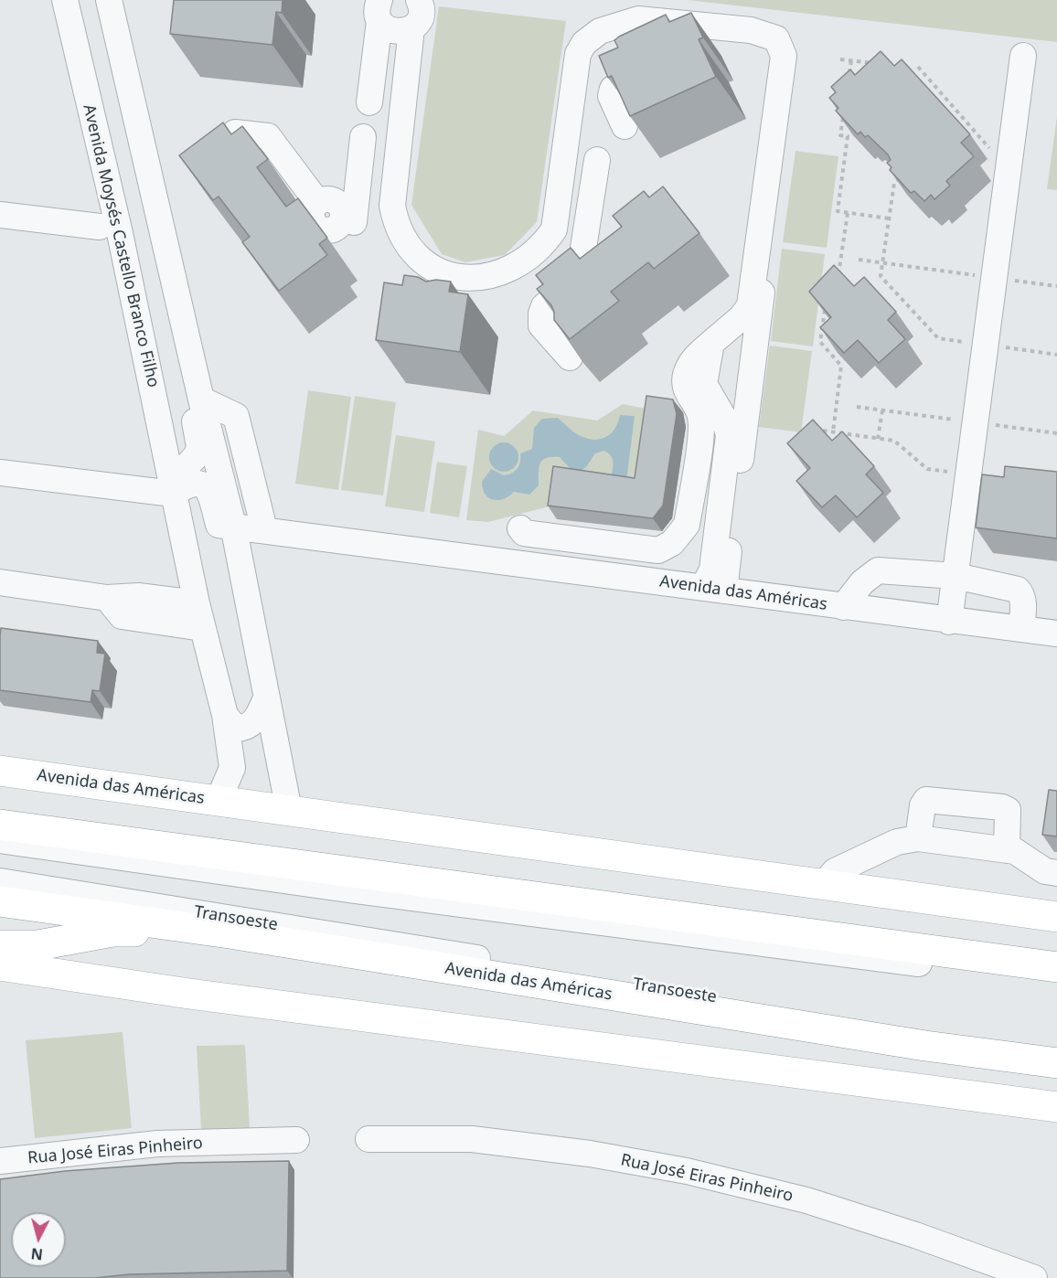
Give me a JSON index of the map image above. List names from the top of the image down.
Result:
{
  "streets": {
    "main road": ["Avenida das Américas"],
    "street": ["Avenida Moysés Castello Branco Filho", "Transoeste", "Rua José Eiras Pinheiro"]
  },
  "crossings": [
    ["Avenida Moysés Castello Branco Filho", "Avenida das Américas"]
  ],
  "north": "bottom"
}
